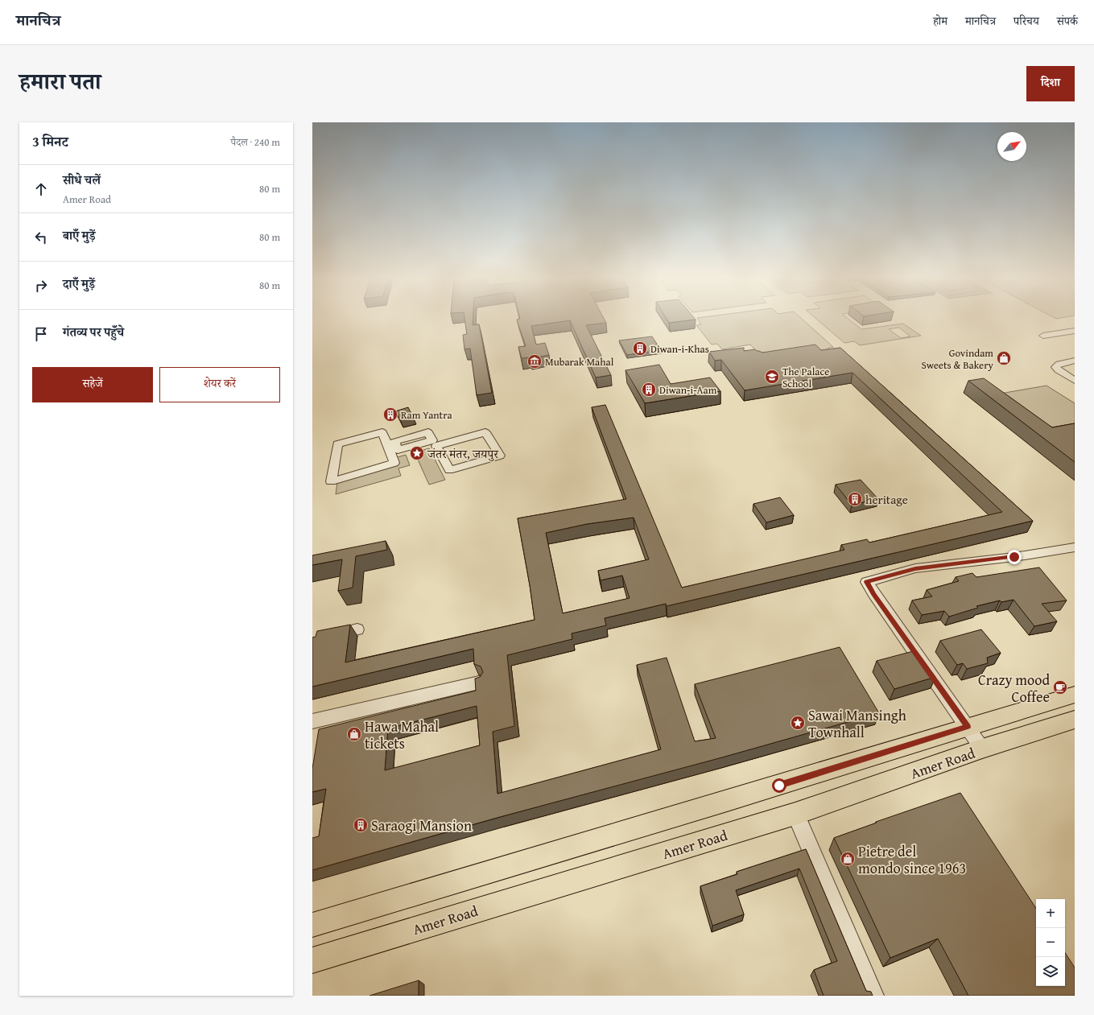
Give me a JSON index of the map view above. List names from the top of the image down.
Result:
{
  "streets": {
    "main road": ["Amer Road"]
  },
  "places": {
    "building": [
      "Diwan-i-Khas",
      "Diwan-i-Aam",
      "Ram Yantra",
      "heritage",
      "Saraogi Mansion"
    ],
    "shop": ["Govindam Sweets & Bakery", "Hawa Mahal tickets", "Pietre del mondo since 1963"],
    "museum": ["Mubarak Mahal"],
    "school or university": ["The Palace School"],
    "place": ["जंतर मंतर, जयपुर", "Sawai Mansingh Townhall"],
    "cafe": ["Crazy mood Coffee"]
  },
  "north": "top right",
  "page": {
    "header": "मानचित्र",
    "nav": [
      "होम",
      "मानचित्र",
      "परिचय",
      "संपर्क"
    ],
    "title": "हमारा पता",
    "buttons": [
      "दिशा",
      ["सहेजें", "शेयर करें"]
    ],
    "heading": ["3 मिनट", "पैदल · 240 m"],
    "list": [
      ["सीधे चलें", "Amer Road", "80 m"],
      ["बाएँ मुड़ें", "80 m"],
      ["दाएँ मुड़ें", "80 m"],
      "गंतव्य पर पहुँचे"
    ],
    "map_buttons": ["+", "−"]
  }
}
